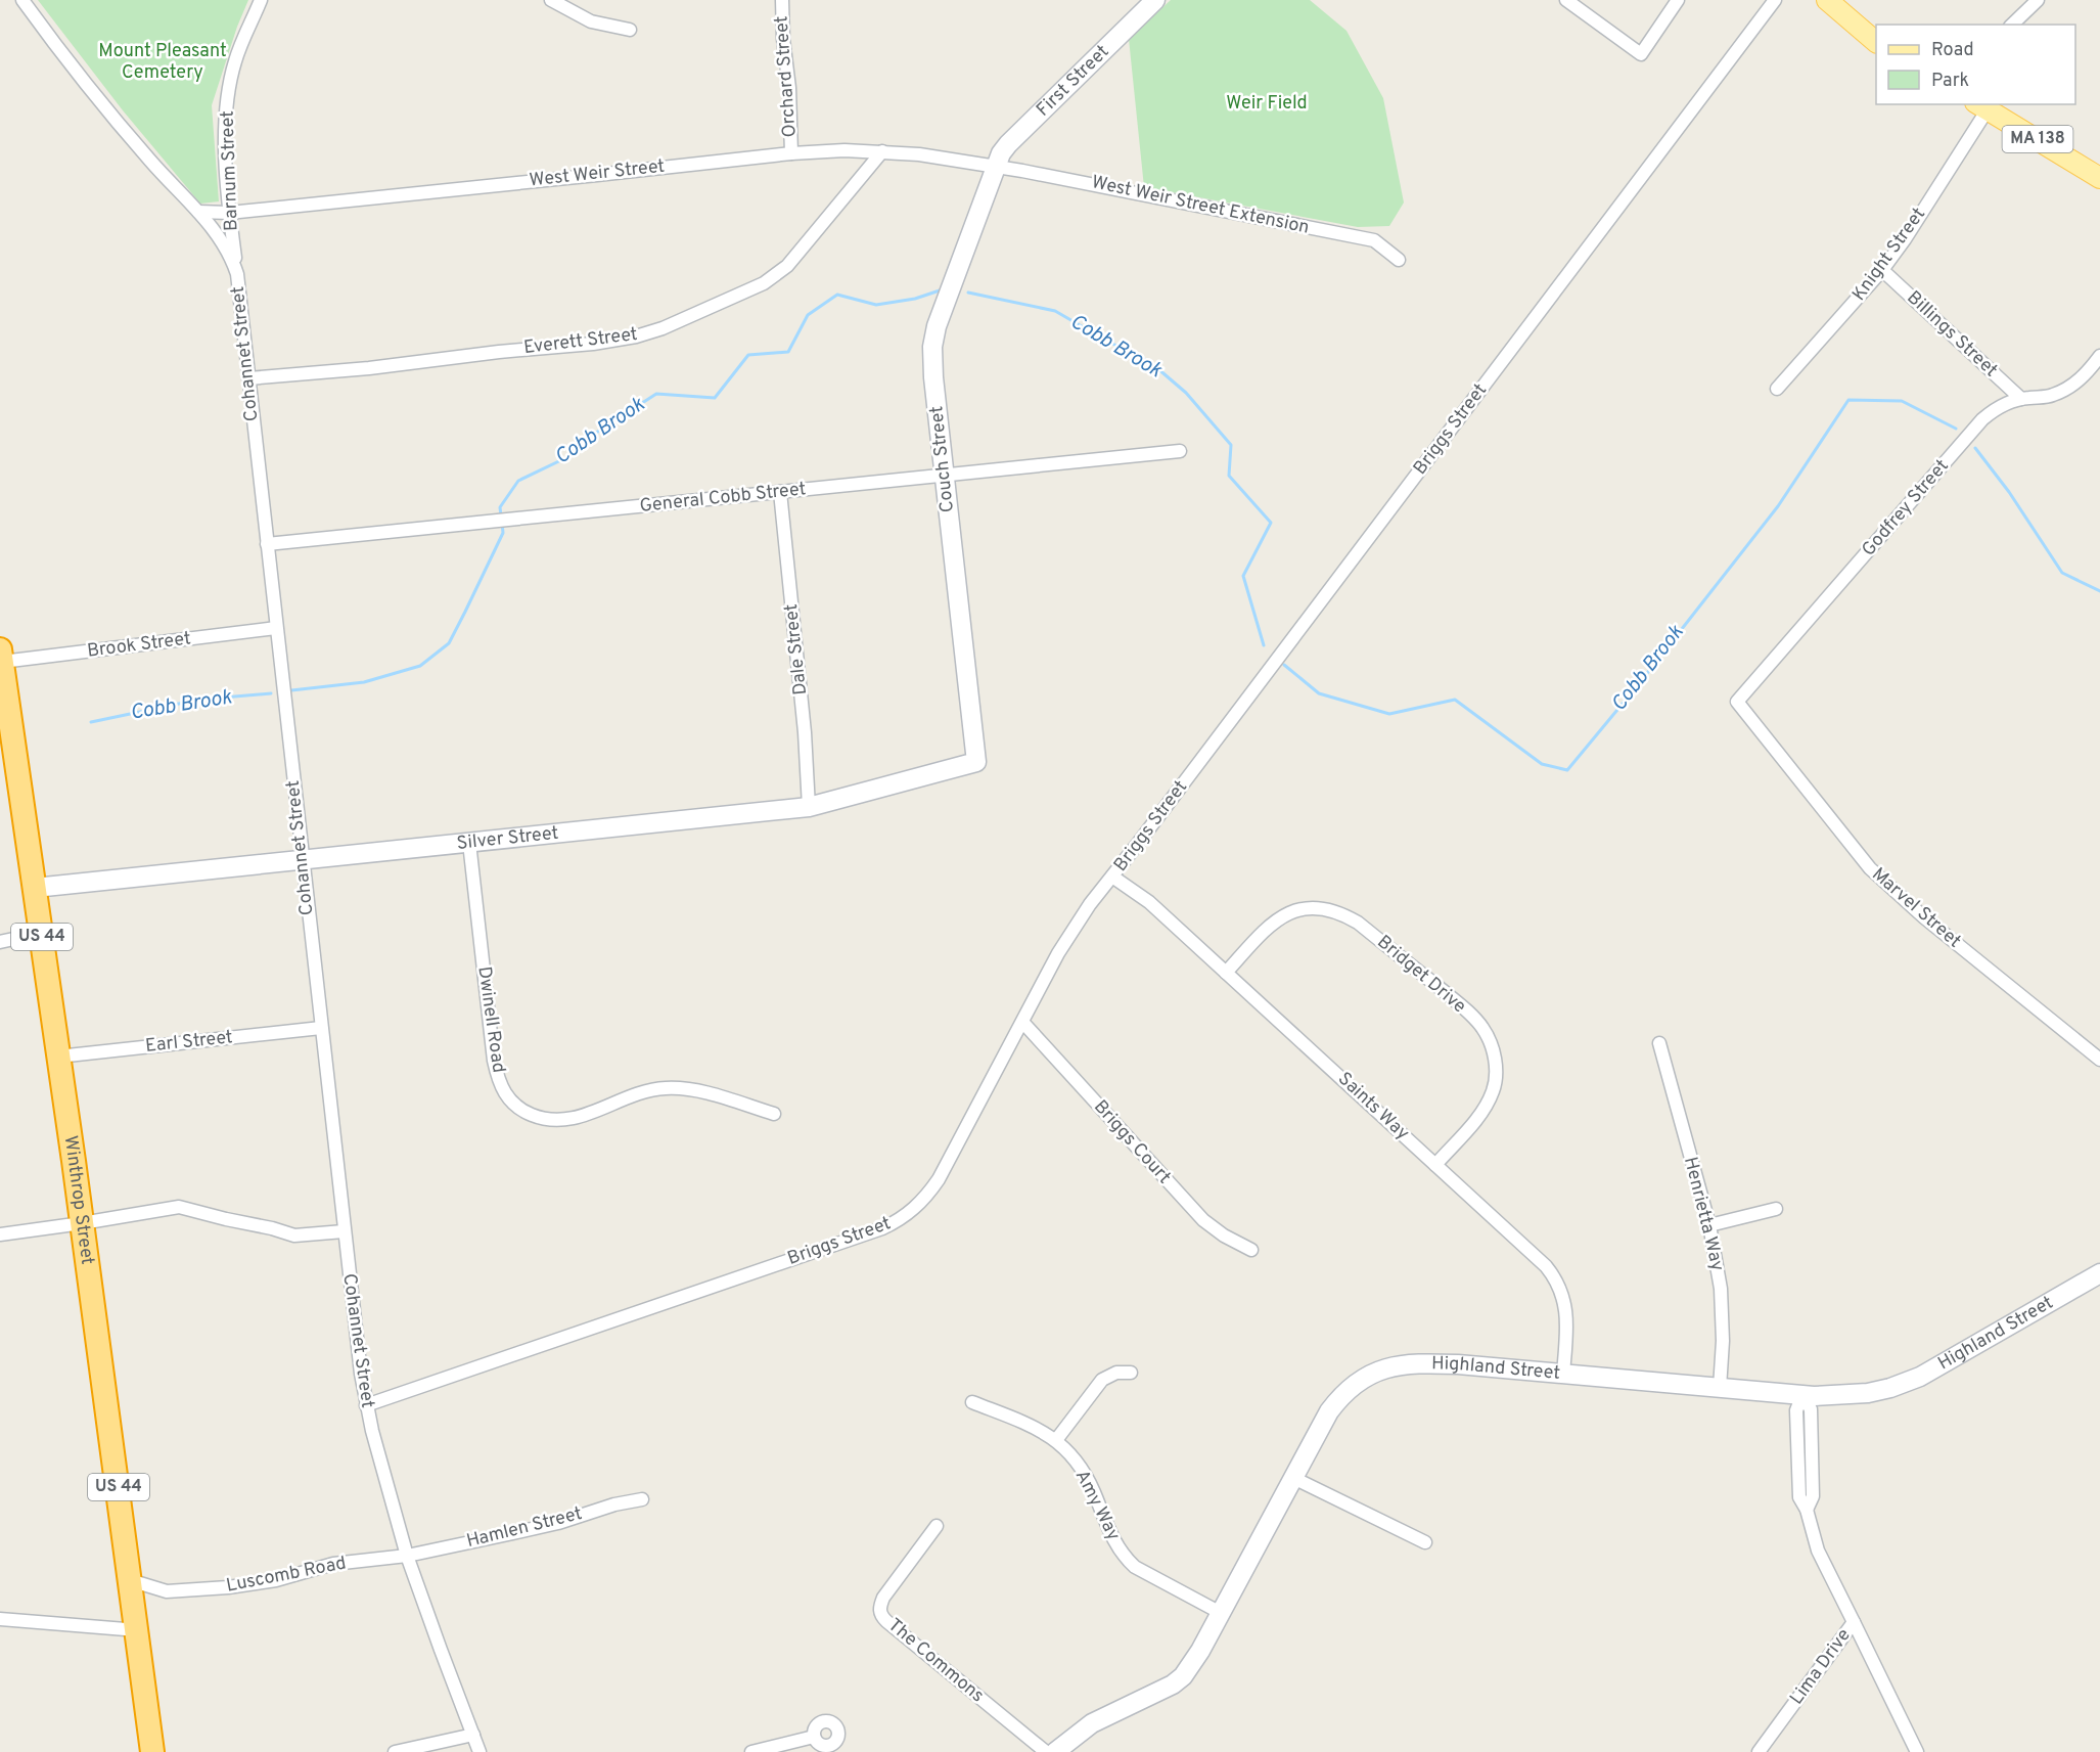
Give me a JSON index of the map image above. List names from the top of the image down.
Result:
{
  "streets": {
    "highway": ["US 44", "Winthrop Street"],
    "main road": ["MA 138"],
    "street": [
      "Orchard Street",
      "First Street",
      "Barnum Street",
      "West Weir Street",
      "West Weir Street Extension",
      "Knight Street",
      "Billings Street",
      "Everett Street",
      "Cohannet Street",
      "Briggs Street",
      "Couch Street",
      "General Cobb Street",
      "Godfrey Street",
      "Brook Street",
      "Dale Street",
      "Silver Street",
      "Marvel Street",
      "Bridget Drive",
      "Dwinell Road",
      "Earl Street",
      "Saints Way",
      "Briggs Court",
      "Henrietta Way",
      "Highland Street",
      "Amy Way",
      "Hamlen Street",
      "Luscomb Road",
      "The Commons",
      "Lima Drive"
    ]
  },
  "crossings": [
    ["Orchard Street", "West Weir Street"],
    ["First Street", "West Weir Street"],
    ["First Street", "West Weir Street Extension"],
    ["First Street", "Couch Street"],
    ["MA 138", "Knight Street"],
    ["Barnum Street", "West Weir Street"],
    ["Barnum Street", "Cohannet Street"],
    ["West Weir Street", "West Weir Street Extension"],
    ["West Weir Street", "Everett Street"],
    ["West Weir Street", "Cohannet Street"],
    ["West Weir Street", "Couch Street"],
    ["West Weir Street Extension", "Couch Street"],
    ["Knight Street", "Billings Street"],
    ["Billings Street", "Godfrey Street"],
    ["Everett Street", "Cohannet Street"],
    ["Cohannet Street", "Briggs Street"],
    ["Cohannet Street", "General Cobb Street"],
    ["Cohannet Street", "Brook Street"],
    ["Cohannet Street", "Silver Street"],
    ["Cohannet Street", "Earl Street"],
    ["Cohannet Street", "Hamlen Street"],
    ["Cohannet Street", "Luscomb Road"],
    ["Briggs Street", "Saints Way"],
    ["Briggs Street", "Briggs Court"],
    ["Couch Street", "General Cobb Street"],
    ["Couch Street", "Silver Street"],
    ["General Cobb Street", "Dale Street"],
    ["Godfrey Street", "Marvel Street"],
    ["Brook Street", "Winthrop Street"],
    ["Dale Street", "Silver Street"],
    ["Silver Street", "Dwinell Road"],
    ["Silver Street", "Winthrop Street"],
    ["Bridget Drive", "Saints Way"],
    ["Earl Street", "Winthrop Street"],
    ["Saints Way", "Highland Street"],
    ["Winthrop Street", "Luscomb Road"],
    ["Henrietta Way", "Highland Street"],
    ["Highland Street", "Amy Way"],
    ["Highland Street", "Lima Drive"],
    ["Hamlen Street", "Luscomb Road"]
  ],
  "water": ["Cobb Brook"],
  "parks": ["Mount Pleasant Cemetery", "Weir Field"],
  "legend": ["Road", "Park"]
}
